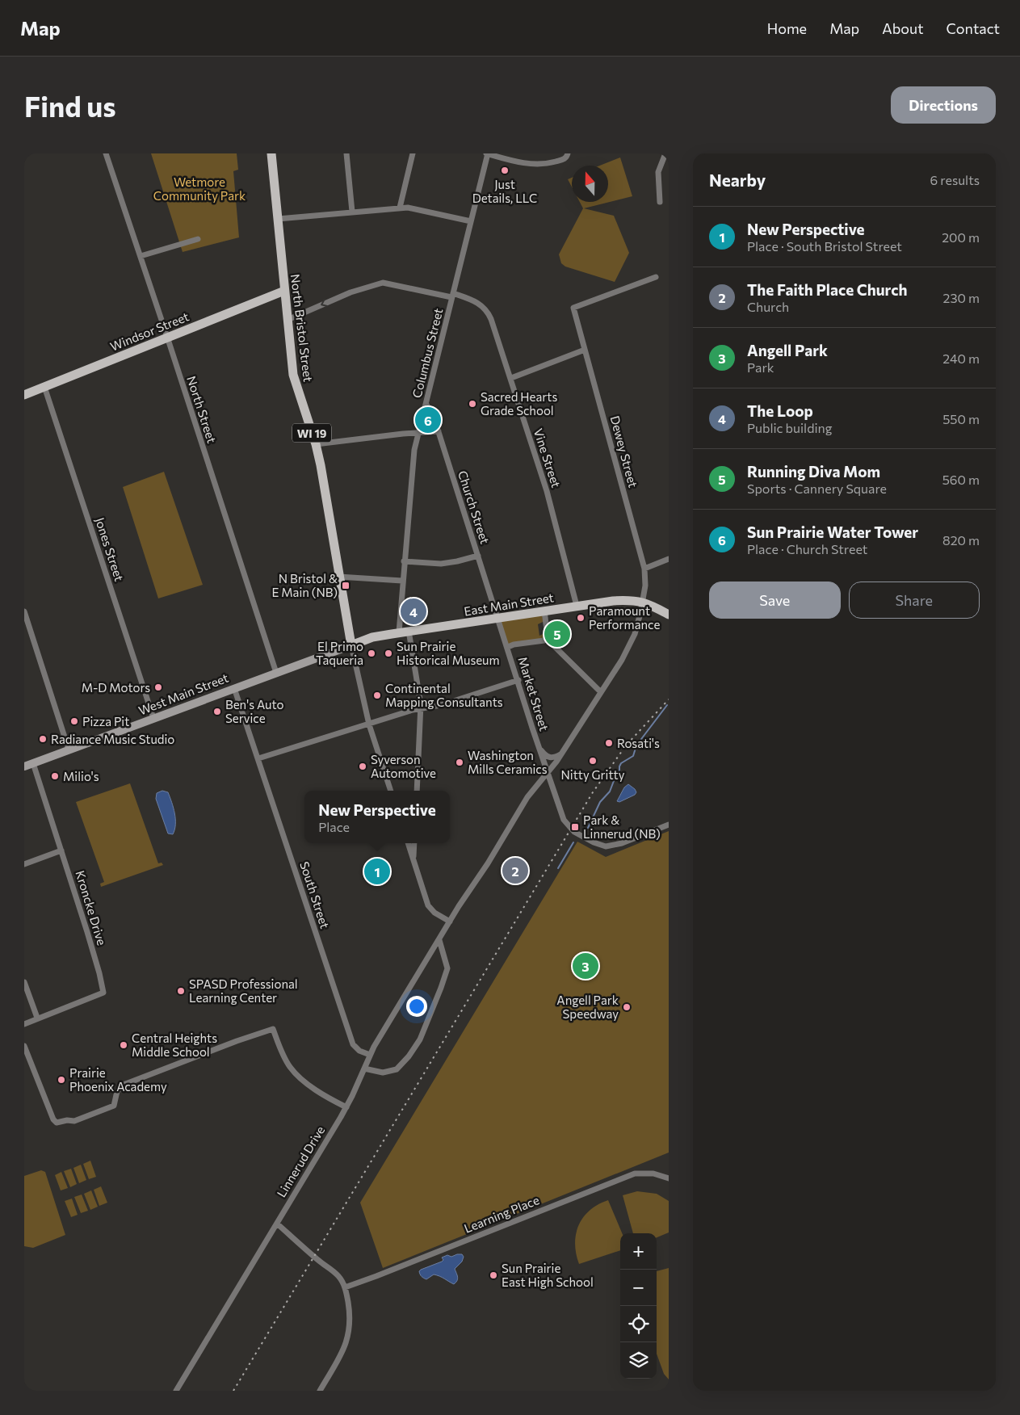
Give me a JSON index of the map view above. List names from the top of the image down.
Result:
{
  "streets": {
    "main road": [
      "North Bristol Street",
      "Windsor Street",
      "WI 19",
      "East Main Street",
      "West Main Street"
    ],
    "street": [
      "Columbus Street",
      "North Street",
      "Dewey Street",
      "Vine Street",
      "Church Street",
      "Jones Street",
      "Market Street",
      "South Street",
      "Kroncke Drive",
      "Linnerud Drive",
      "Learning Place"
    ]
  },
  "crossings": [
    ["North Bristol Street", "Windsor Street"],
    ["North Bristol Street", "Vine Street"],
    ["North Bristol Street", "East Main Street"],
    ["North Bristol Street", "West Main Street"],
    ["Windsor Street", "North Street"],
    ["Windsor Street", "Jones Street"],
    ["Columbus Street", "Vine Street"],
    ["Columbus Street", "Church Street"],
    ["Columbus Street", "East Main Street"],
    ["North Street", "West Main Street"],
    ["Dewey Street", "East Main Street"],
    ["Dewey Street", "Market Street"],
    ["Dewey Street", "Linnerud Drive"],
    ["Vine Street", "East Main Street"],
    ["Church Street", "East Main Street"],
    ["Church Street", "Market Street"],
    ["Jones Street", "West Main Street"],
    ["East Main Street", "West Main Street"],
    ["East Main Street", "Market Street"],
    ["West Main Street", "South Street"],
    ["West Main Street", "Kroncke Drive"],
    ["Market Street", "Linnerud Drive"],
    ["South Street", "Linnerud Drive"]
  ],
  "parks": ["Wetmore Community Park"],
  "places": {
    "other": [
      "Just Details, LLC",
      "Sacred Hearts Grade School",
      "Paramount Performance",
      "El Primo Taqueria",
      "Sun Prairie Historical Museum",
      "M-D Motors",
      "Continental Mapping Consultants",
      "Ben's Auto Service",
      "Pizza Pit",
      "Radiance Music Studio",
      "Rosati's",
      "Nitty Gritty",
      "Washington Mills Ceramics",
      "Syverson Automotive",
      "Milio's",
      "SPASD Professional Learning Center",
      "Angell Park Speedway",
      "Central Heights Middle School",
      "Prairie Phoenix Academy",
      "Sun Prairie East High School"
    ],
    "transit": ["N Bristol & E Main (NB)", "Park & Linnerud (NB)"]
  },
  "north": "top",
  "page": {
    "header": "Map",
    "nav": [
      "Home",
      "Map",
      "About",
      "Contact"
    ],
    "buttons": [
      "Directions",
      ["Save", "Share"]
    ],
    "title": "Find us",
    "heading": ["Nearby", "6 results"],
    "list": [
      {
        "mark": "1",
        "name": "New Perspective",
        "note": "Place · South Bristol Street",
        "value": "200 m"
      },
      {
        "mark": "2",
        "name": "The Faith Place Church",
        "note": "Church",
        "value": "230 m"
      },
      {
        "mark": "3",
        "name": "Angell Park",
        "note": "Park",
        "value": "240 m"
      },
      {
        "mark": "4",
        "name": "The Loop",
        "note": "Public building",
        "value": "550 m"
      },
      {
        "mark": "5",
        "name": "Running Diva Mom",
        "note": "Sports · Cannery Square",
        "value": "560 m"
      },
      {
        "mark": "6",
        "name": "Sun Prairie Water Tower",
        "note": "Place · Church Street",
        "value": "820 m"
      }
    ],
    "pins": [
      "6",
      "4",
      "5",
      "2",
      "1",
      "3"
    ],
    "popup": ["New Perspective", "Place"],
    "map_buttons": ["+", "−"]
  }
}
